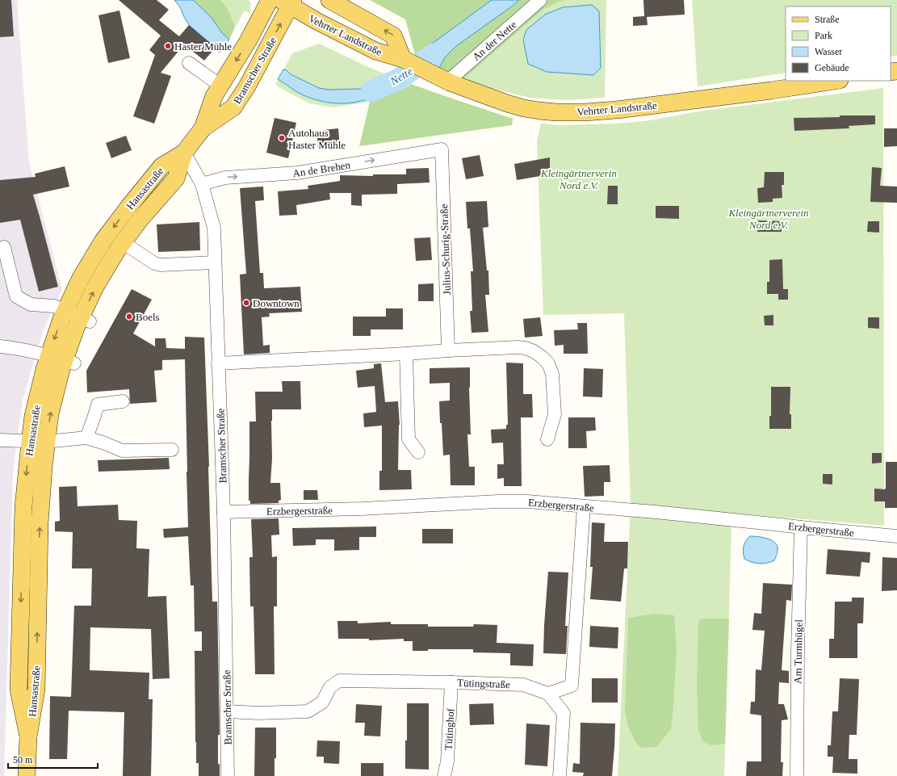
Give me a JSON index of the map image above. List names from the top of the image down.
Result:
{
  "streets": {
    "main road": ["Vehrter Landstraße", "Bramscher Straße", "Hansastraße"],
    "street": [
      "An der Nette",
      "An de Brehen",
      "Julius-Schurig-Straße",
      "Erzbergerstraße",
      "Am Turmhügel",
      "Tütingstraße",
      "Tütinghof"
    ]
  },
  "crossings": [
    ["Vehrter Landstraße", "An der Nette"],
    ["Vehrter Landstraße", "Bramscher Straße"],
    ["Bramscher Straße", "An de Brehen"],
    ["Bramscher Straße", "Hansastraße"],
    ["Bramscher Straße", "Erzbergerstraße"],
    ["Bramscher Straße", "Tütingstraße"],
    ["An de Brehen", "Julius-Schurig-Straße"],
    ["Erzbergerstraße", "Am Turmhügel"],
    ["Tütingstraße", "Tütinghof"]
  ],
  "one_way": ["An de Brehen"],
  "water": ["Nette"],
  "parks": ["Kleingärtnerverin Nord e.V.", "Kleingärtnerverein Nord e.V."],
  "places": [
    "Haster Mühle",
    "Autohaus Haster Mühle",
    "Downtown",
    "Boels"
  ],
  "legend": [
    "Straße",
    "Park",
    "Wasser",
    "Gebäude"
  ],
  "scale_bar": "50 m"
}
